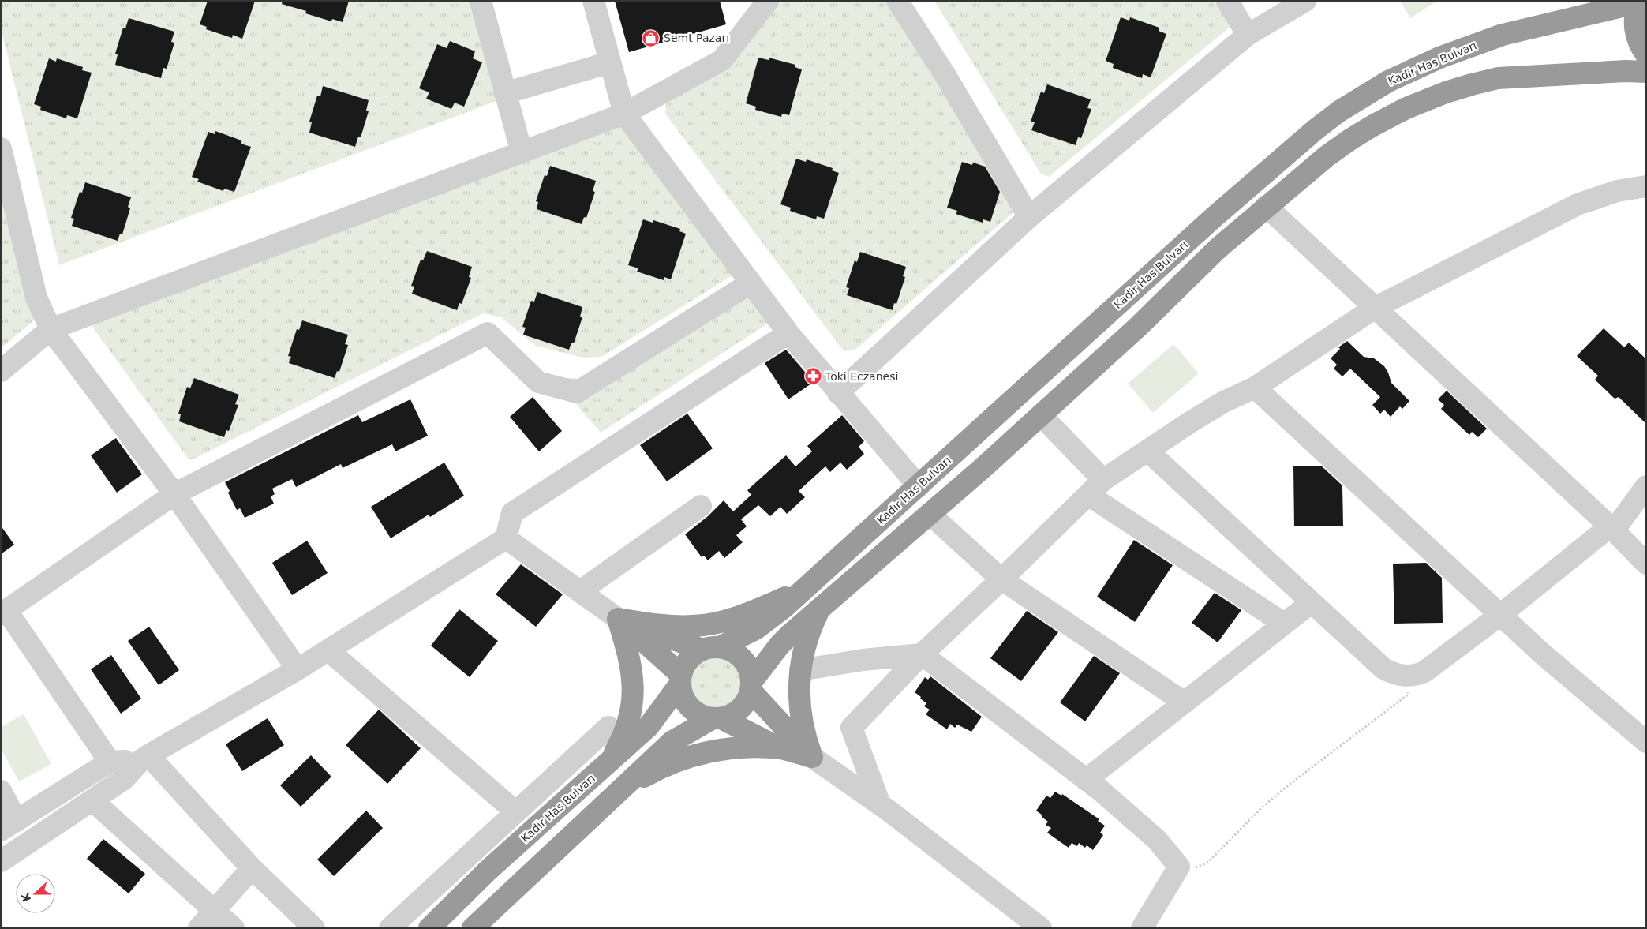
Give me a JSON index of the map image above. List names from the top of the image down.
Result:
{
  "streets": {
    "highway": ["Kadir Has Bulvarı"]
  },
  "places": {
    "shop": ["Semt Pazarı"],
    "pharmacy": ["Toki Eczanesi"]
  },
  "north": "left"
}
